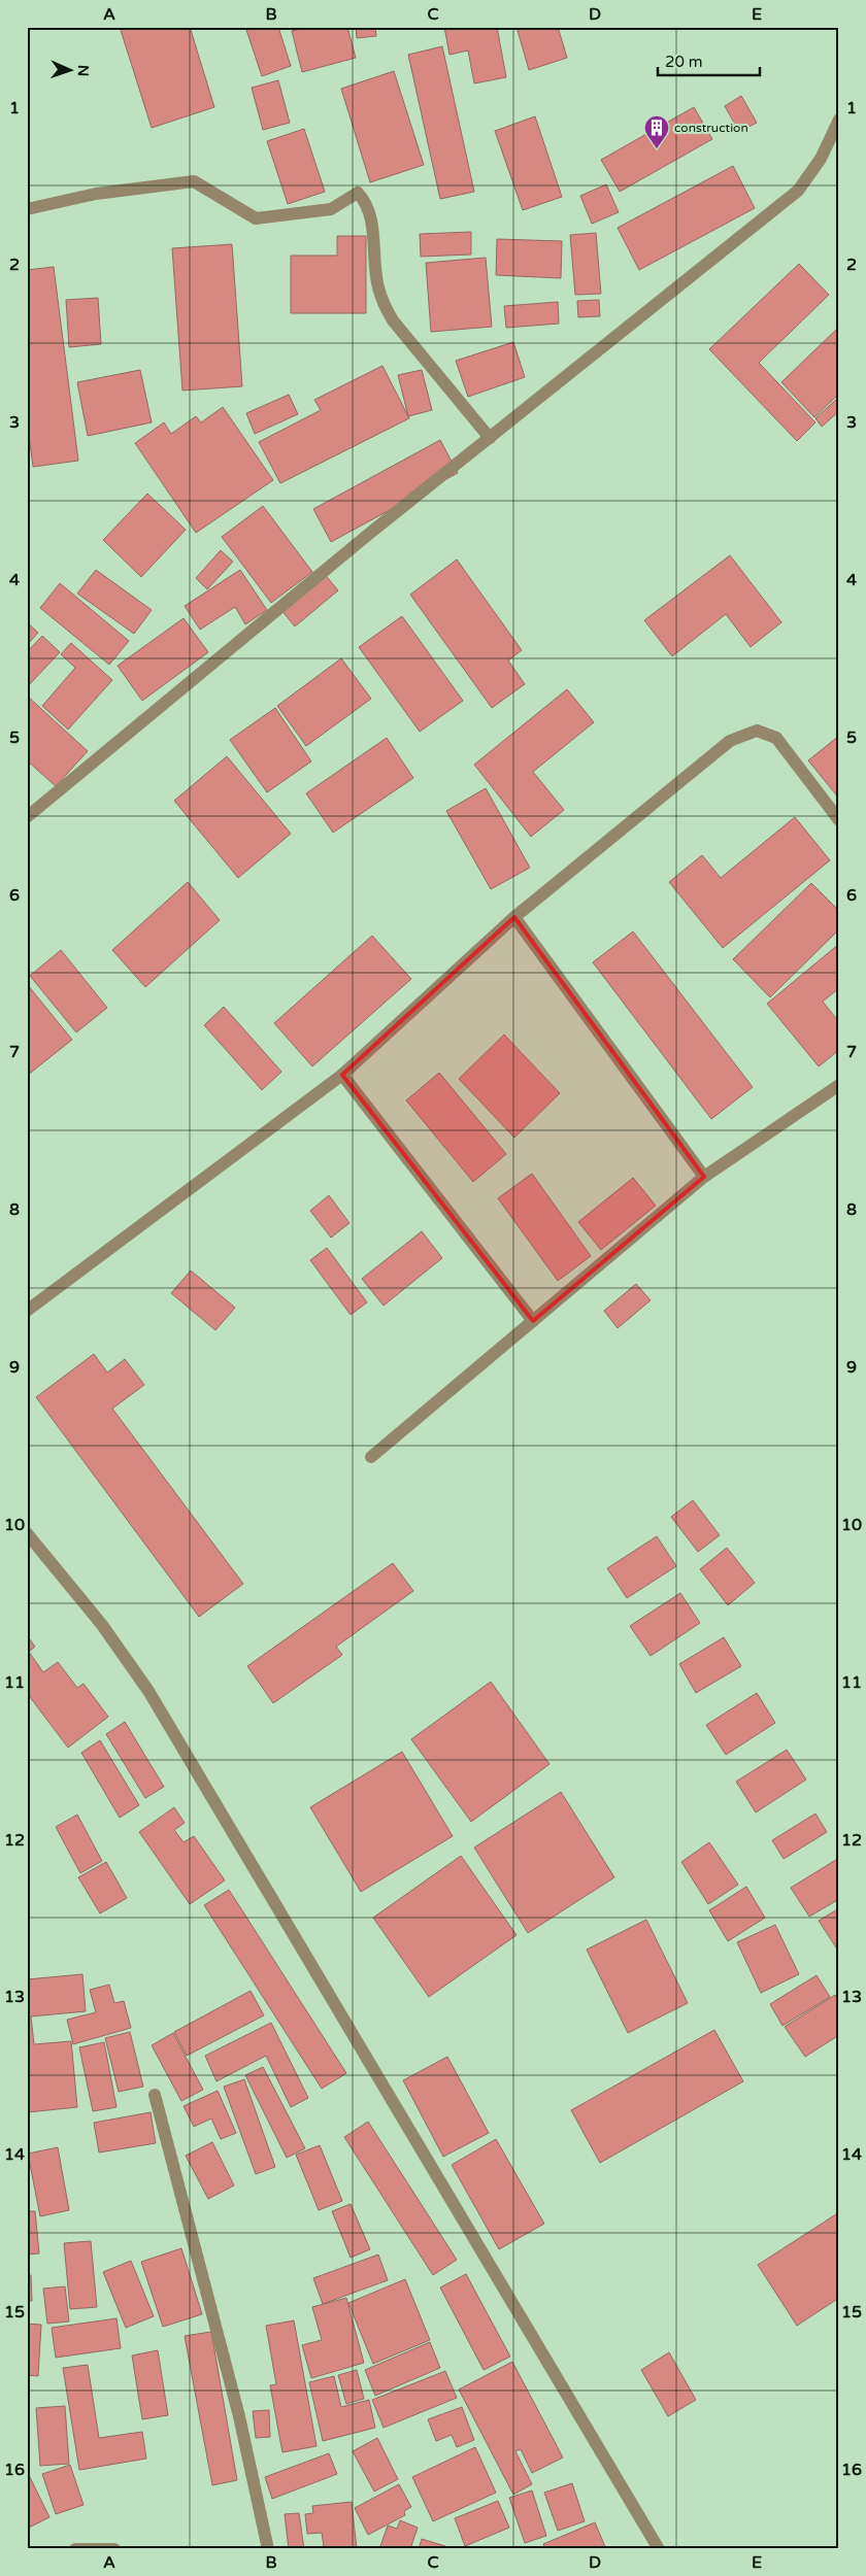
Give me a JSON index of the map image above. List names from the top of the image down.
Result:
{
  "places": {
    "building": ["construction"]
  },
  "scale_bar": "20 m",
  "north": "right",
  "grid": {
    "columns": [
      "A",
      "B",
      "C",
      "D",
      "E"
    ],
    "rows": [
      "1",
      "2",
      "3",
      "4",
      "5",
      "6",
      "7",
      "8",
      "9",
      "10",
      "11",
      "12",
      "13",
      "14",
      "15",
      "16"
    ]
  }
}
